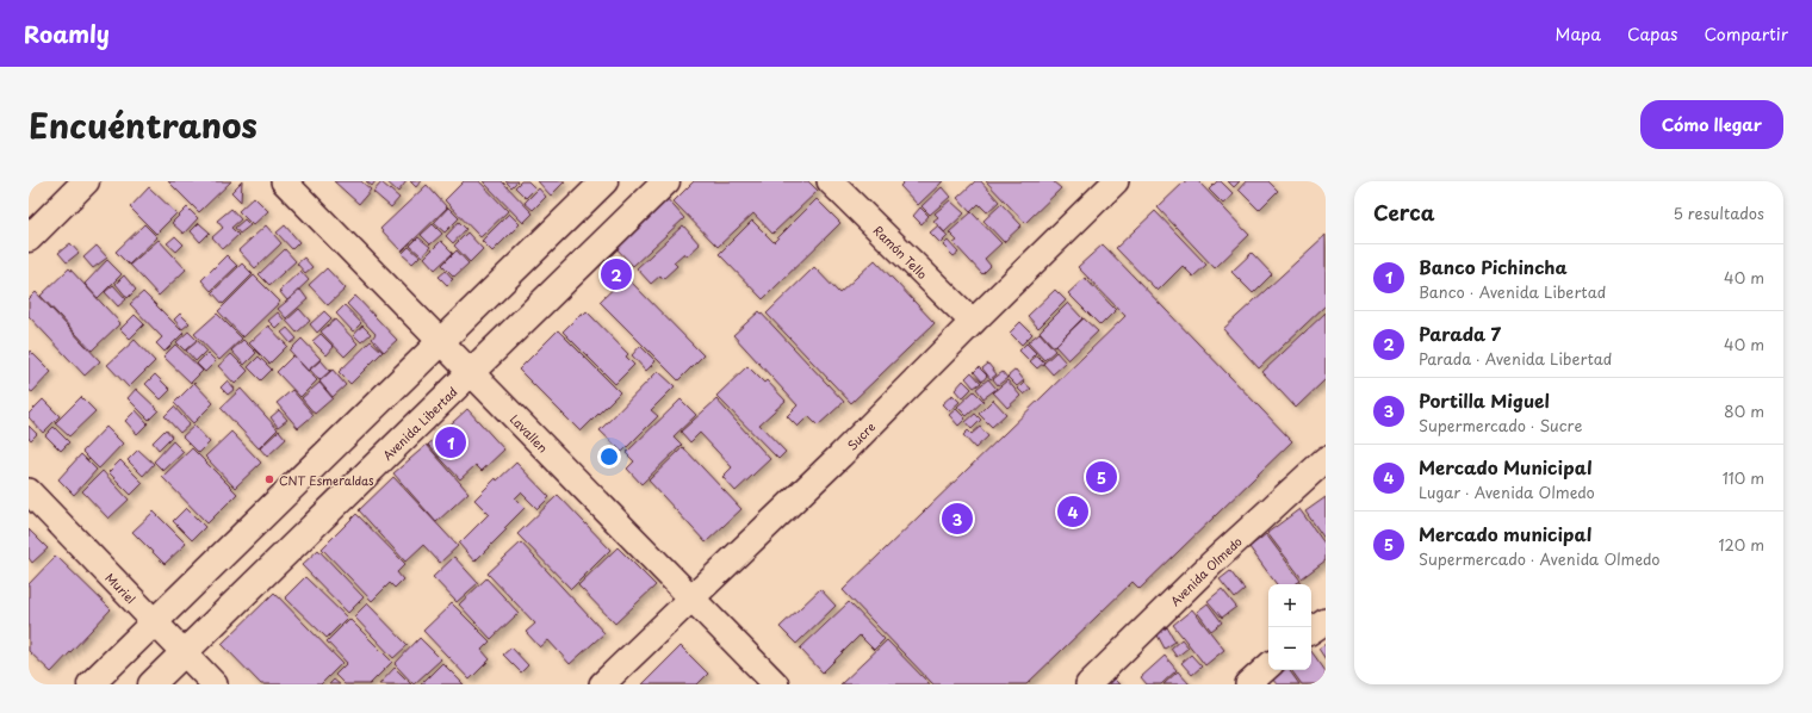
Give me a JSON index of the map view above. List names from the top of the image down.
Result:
{
  "streets": {
    "street": [
      "Ramón Tello",
      "Avenida Libertad",
      "Lavallen",
      "Sucre",
      "Avenida Olmedo",
      "Muriel"
    ]
  },
  "crossings": [
    ["Ramón Tello", "Sucre"],
    ["Avenida Libertad", "Lavallen"],
    ["Avenida Libertad", "Muriel"],
    ["Lavallen", "Sucre"]
  ],
  "places": ["CNT Esmeraldas"],
  "page": {
    "header": "Roamly",
    "nav": ["Mapa", "Capas", "Compartir"],
    "title": "Encuéntranos",
    "buttons": "Cómo llegar",
    "heading": ["Cerca", "5 resultados"],
    "list": [
      {
        "mark": "1",
        "name": "Banco Pichincha",
        "note": "Banco · Avenida Libertad",
        "value": "40 m"
      },
      {
        "mark": "2",
        "name": "Parada 7",
        "note": "Parada · Avenida Libertad",
        "value": "40 m"
      },
      {
        "mark": "3",
        "name": "Portilla Miguel",
        "note": "Supermercado · Sucre",
        "value": "80 m"
      },
      {
        "mark": "4",
        "name": "Mercado Municipal",
        "note": "Lugar · Avenida Olmedo",
        "value": "110 m"
      },
      {
        "mark": "5",
        "name": "Mercado municipal",
        "note": "Supermercado · Avenida Olmedo",
        "value": "120 m"
      }
    ],
    "pins": [
      "2",
      "1",
      "5",
      "4",
      "3"
    ],
    "map_buttons": ["+", "−"]
  }
}
